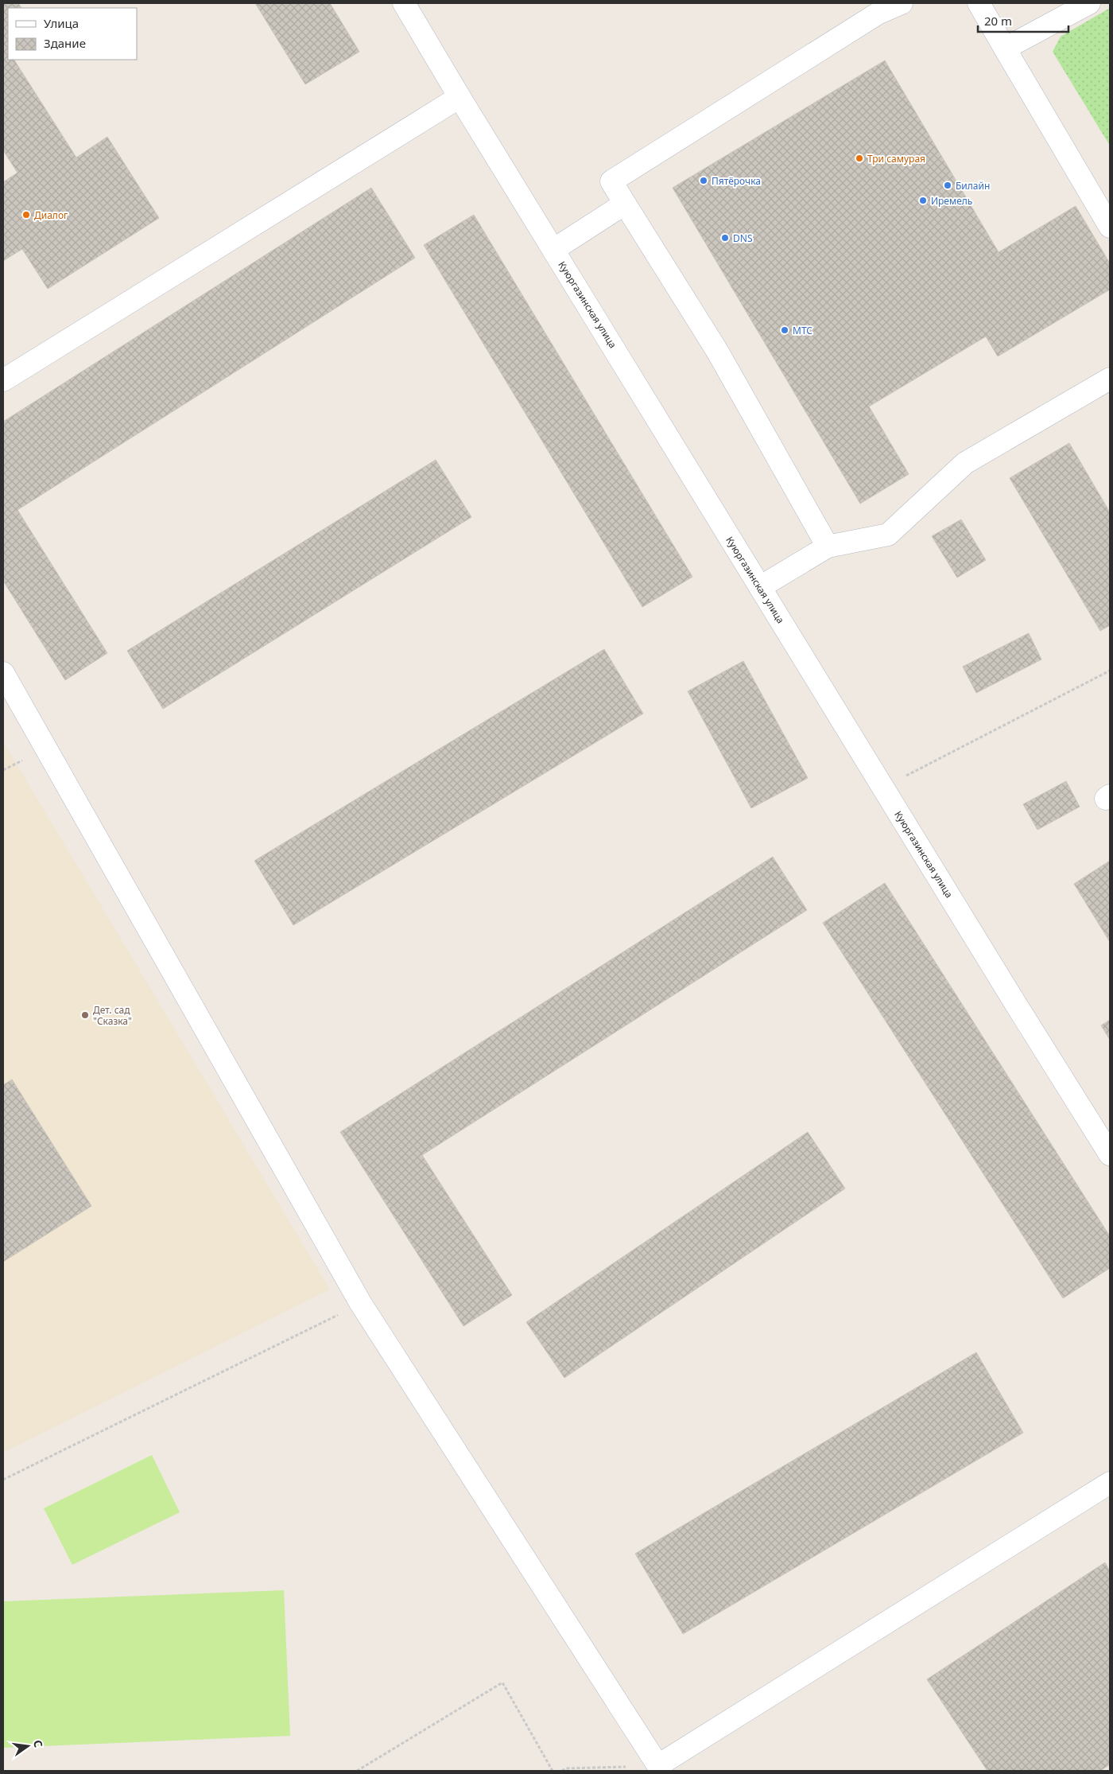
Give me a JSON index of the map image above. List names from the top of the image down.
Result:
{
  "streets": {
    "street": ["Куюргазинская улица"]
  },
  "places": [
    "Три самурая",
    "Пятёрочка",
    "Билайн",
    "Иремель",
    "Диалог",
    "DNS",
    "МТС",
    "Дет. сад \"Сказка\""
  ],
  "legend": ["Улица", "Здание"],
  "scale_bar": "20 m",
  "north": "right"
}
